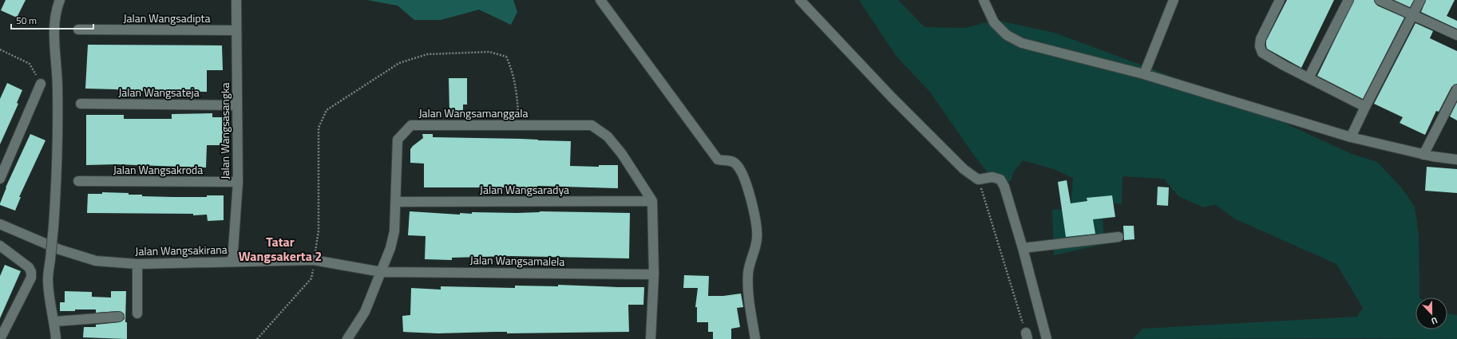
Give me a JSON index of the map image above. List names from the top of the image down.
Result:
{
  "streets": {
    "street": [
      "Jalan Wangsadipta",
      "Jalan Wangsateja",
      "Jalan Wangsamanggala",
      "Jalan Wangsasangka",
      "Jalan Wangsakroda",
      "Jalan Wangsaradya",
      "Jalan Wangsakirana",
      "Jalan Wangsamalela"
    ]
  },
  "crossings": [
    ["Jalan Wangsadipta", "Jalan Wangsasangka"],
    ["Jalan Wangsateja", "Jalan Wangsasangka"],
    ["Jalan Wangsamanggala", "Jalan Wangsaradya"],
    ["Jalan Wangsamanggala", "Jalan Wangsakirana"],
    ["Jalan Wangsamanggala", "Jalan Wangsamalela"],
    ["Jalan Wangsasangka", "Jalan Wangsakroda"],
    ["Jalan Wangsasangka", "Jalan Wangsakirana"],
    ["Jalan Wangsakirana", "Jalan Wangsamalela"]
  ],
  "districts": ["Tatar Wangsakerta 2"],
  "scale_bar": "50 m",
  "north": "bottom"
}
